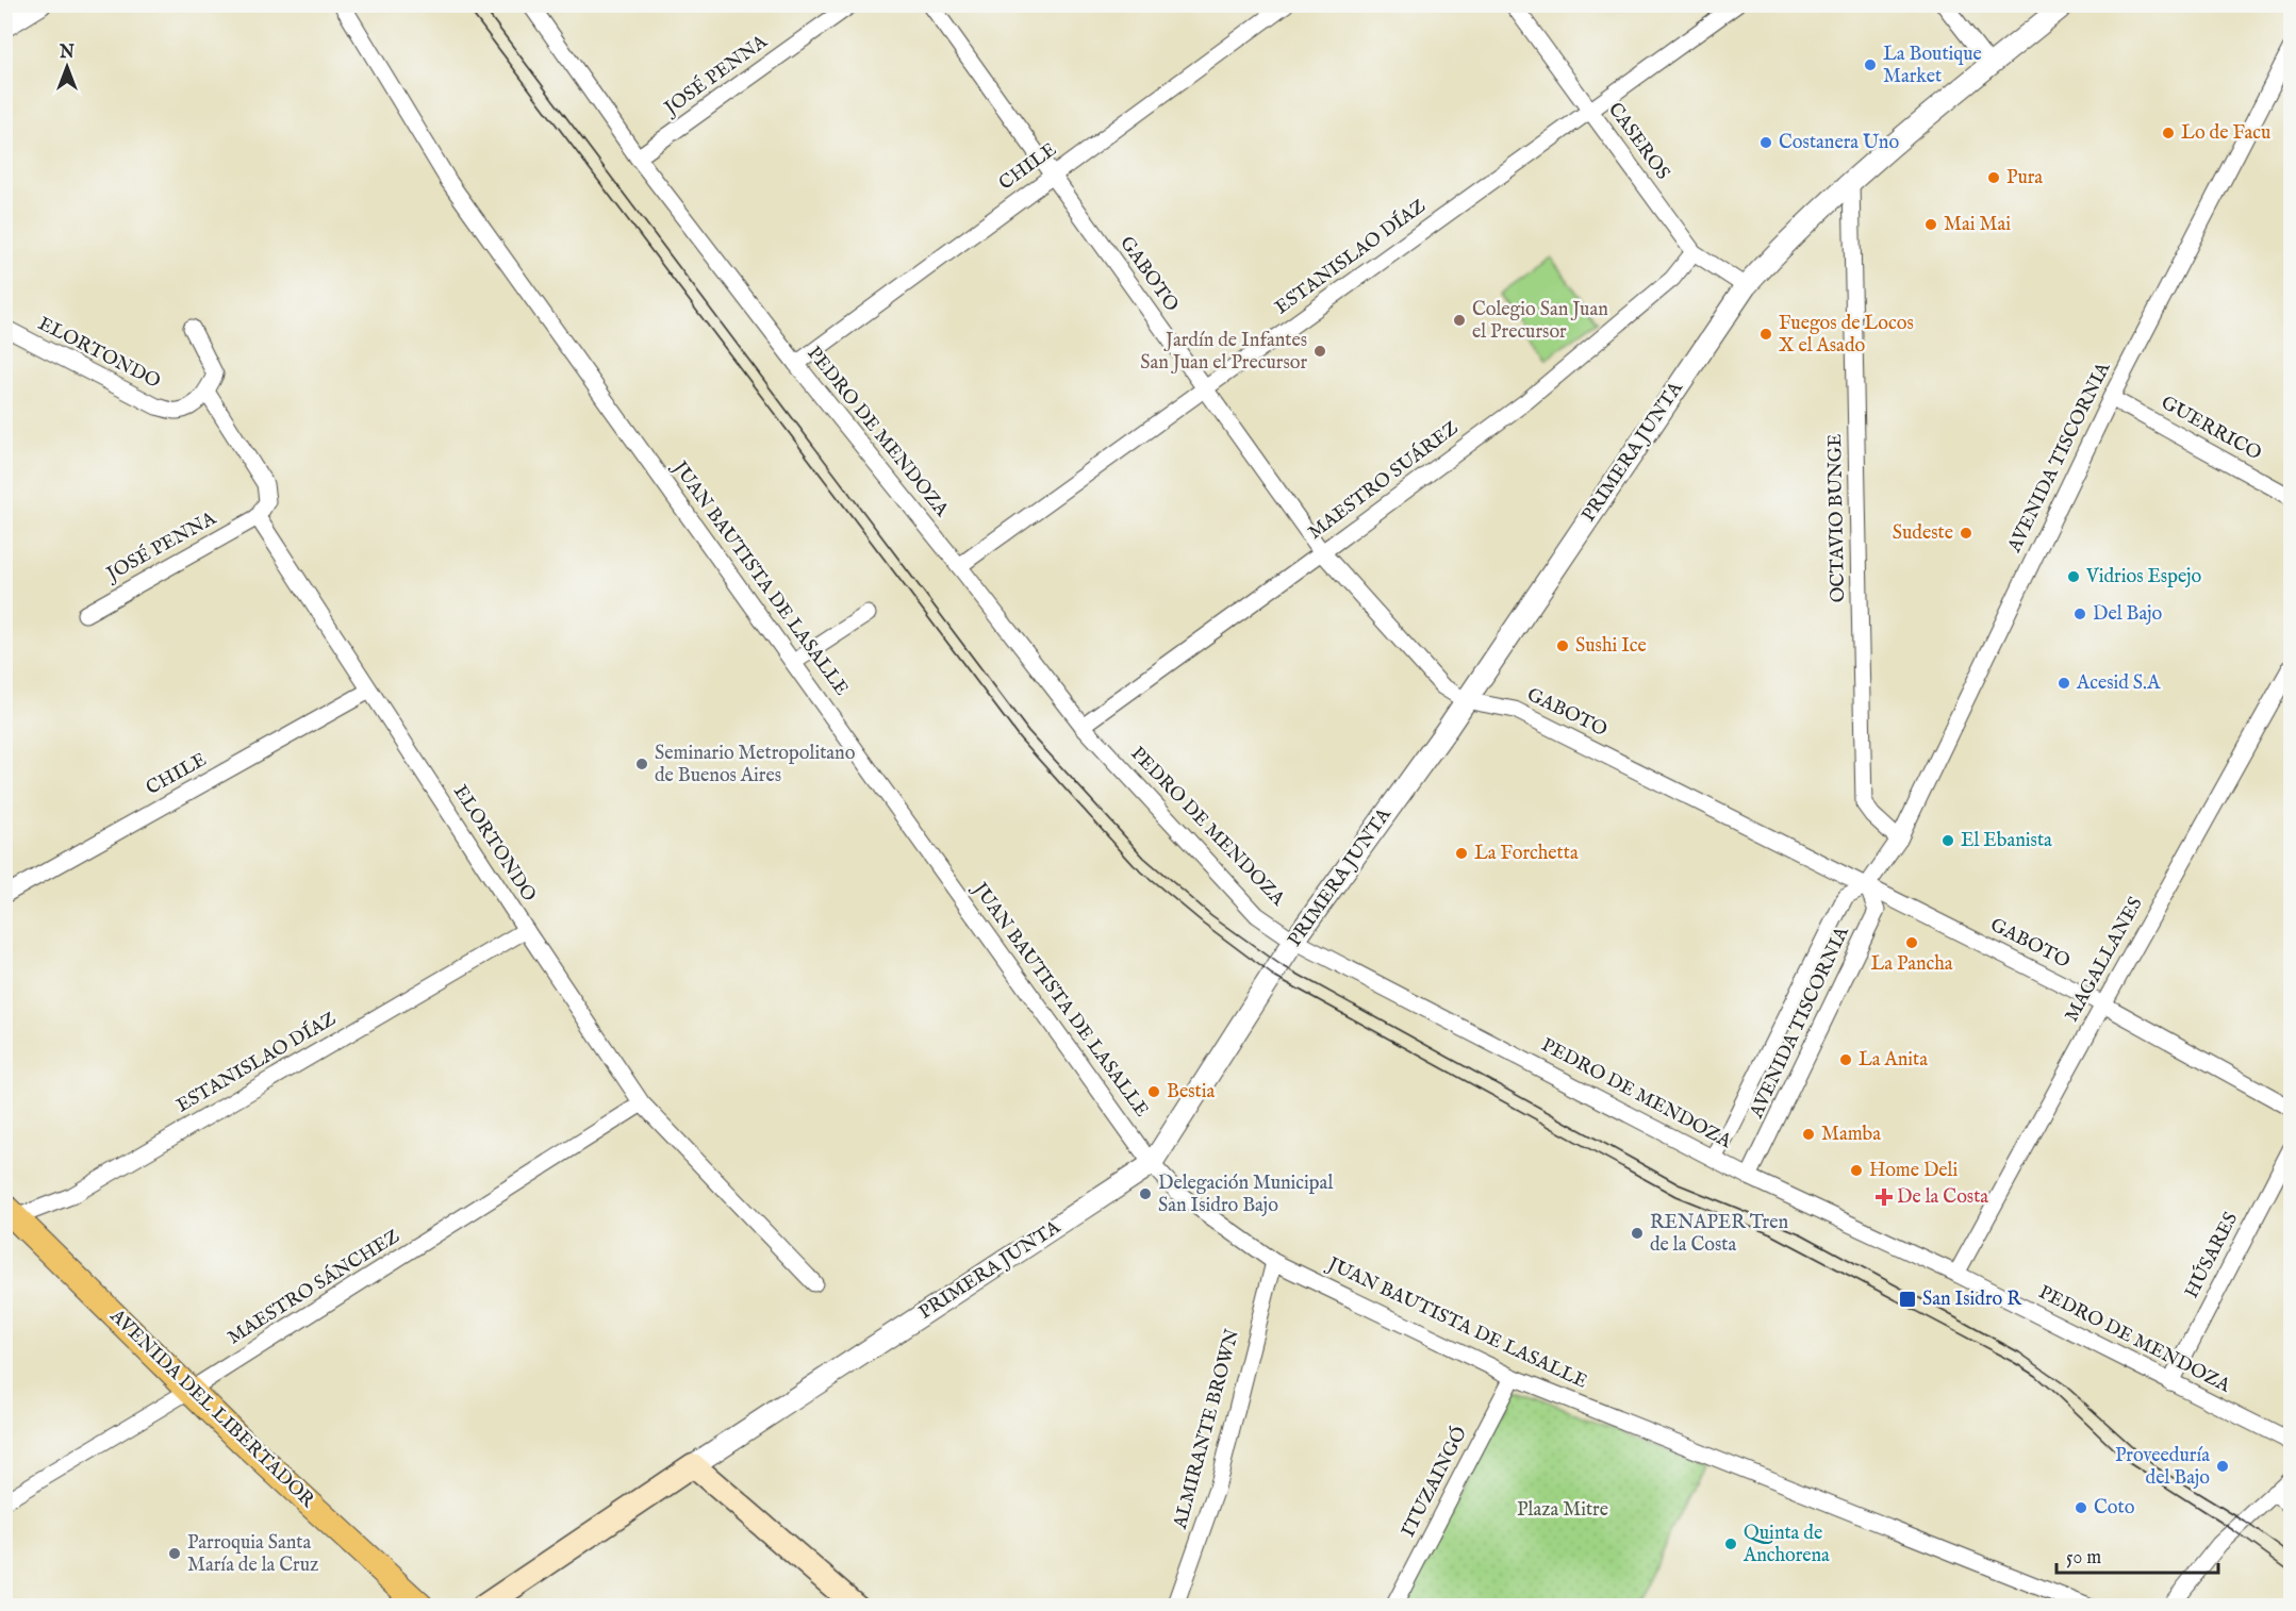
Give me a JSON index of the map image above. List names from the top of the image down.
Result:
{
  "streets": {
    "main road": ["PRIMERA JUNTA", "AVENIDA DEL LIBERTADOR"],
    "street": [
      "JOSÉ PENNA",
      "CASEROS",
      "CHILE",
      "ESTANISLAO DÍAZ",
      "GABOTO",
      "ELORTONDO",
      "GUERRICO",
      "PEDRO DE MENDOZA",
      "AVENIDA TISCORNIA",
      "MAESTRO SUÁREZ",
      "OCTAVIO BUNGE",
      "JUAN BAUTISTA DE LASALLE",
      "MAGALLANES",
      "HÚSARES",
      "MAESTRO SÁNCHEZ",
      "ALMIRANTE BROWN",
      "ITUZAINGÓ"
    ]
  },
  "crossings": [
    ["JOSÉ PENNA", "ELORTONDO"],
    ["JOSÉ PENNA", "PEDRO DE MENDOZA"],
    ["CASEROS", "ESTANISLAO DÍAZ"],
    ["CASEROS", "PRIMERA JUNTA"],
    ["CASEROS", "MAESTRO SUÁREZ"],
    ["CHILE", "GABOTO"],
    ["CHILE", "ELORTONDO"],
    ["CHILE", "PEDRO DE MENDOZA"],
    ["ESTANISLAO DÍAZ", "GABOTO"],
    ["ESTANISLAO DÍAZ", "ELORTONDO"],
    ["ESTANISLAO DÍAZ", "PEDRO DE MENDOZA"],
    ["ESTANISLAO DÍAZ", "AVENIDA DEL LIBERTADOR"],
    ["GABOTO", "PRIMERA JUNTA"],
    ["GABOTO", "AVENIDA TISCORNIA"],
    ["GABOTO", "MAESTRO SUÁREZ"],
    ["GABOTO", "MAGALLANES"],
    ["ELORTONDO", "MAESTRO SÁNCHEZ"],
    ["GUERRICO", "AVENIDA TISCORNIA"],
    ["PEDRO DE MENDOZA", "PRIMERA JUNTA"],
    ["PEDRO DE MENDOZA", "AVENIDA TISCORNIA"],
    ["PEDRO DE MENDOZA", "MAESTRO SUÁREZ"],
    ["PEDRO DE MENDOZA", "MAGALLANES"],
    ["PEDRO DE MENDOZA", "HÚSARES"],
    ["PRIMERA JUNTA", "OCTAVIO BUNGE"],
    ["PRIMERA JUNTA", "JUAN BAUTISTA DE LASALLE"],
    ["AVENIDA TISCORNIA", "OCTAVIO BUNGE"],
    ["JUAN BAUTISTA DE LASALLE", "ALMIRANTE BROWN"],
    ["JUAN BAUTISTA DE LASALLE", "ITUZAINGÓ"],
    ["MAESTRO SÁNCHEZ", "AVENIDA DEL LIBERTADOR"]
  ],
  "parks": ["Plaza Mitre"],
  "places": {
    "other": [
      "La Boutique Market",
      "Lo de Facu",
      "Costanera Uno",
      "Pura",
      "Mai Mai",
      "Colegio San Juan el Precursor",
      "Fuegos de Locos X el Asado",
      "Jardín de Infantes San Juan el Precursor",
      "Sudeste",
      "Vidrios Espejo",
      "Del Bajo",
      "Sushi Ice",
      "Acesid S.A",
      "Seminario Metropolitano de Buenos Aires",
      "El Ebanista",
      "La Forchetta",
      "La Pancha",
      "La Anita",
      "Bestia",
      "Mamba",
      "Home Deli",
      "Delegación Municipal San Isidro Bajo",
      "RENAPER Tren de la Costa",
      "Proveeduría del Bajo",
      "Coto",
      "Quinta de Anchorena",
      "Parroquia Santa María de la Cruz"
    ],
    "health": ["De la Costa"],
    "transit": ["San Isidro R"]
  },
  "scale_bar": "50 m",
  "north": "top"
}
